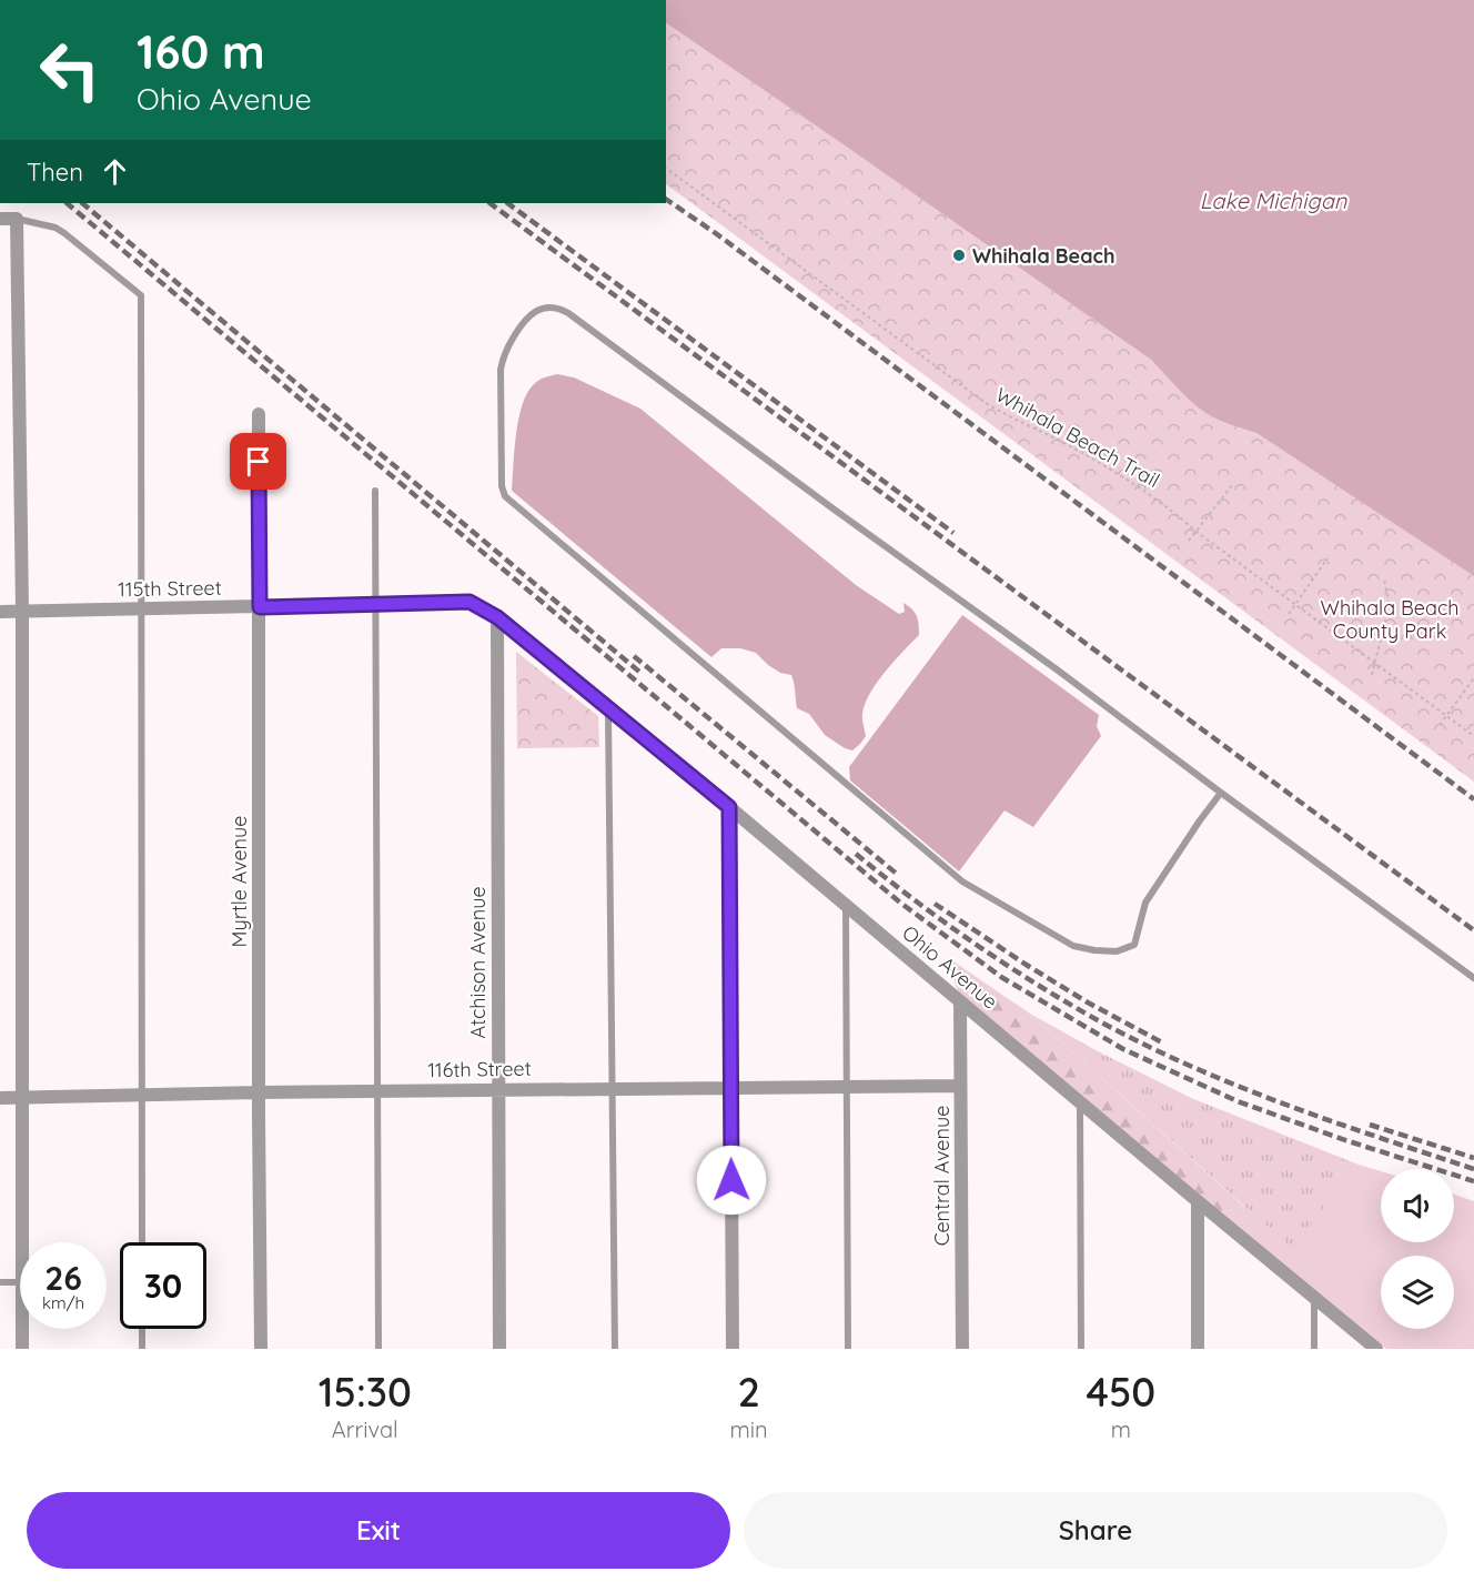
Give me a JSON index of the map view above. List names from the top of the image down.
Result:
{
  "streets": {
    "street": [
      "115th Street",
      "Myrtle Avenue",
      "Atchison Avenue",
      "Ohio Avenue",
      "116th Street",
      "Central Avenue"
    ],
    "path": ["Whihala Beach Trail"]
  },
  "crossings": [
    ["115th Street", "Myrtle Avenue"],
    ["115th Street", "Atchison Avenue"],
    ["115th Street", "Ohio Avenue"],
    ["Myrtle Avenue", "116th Street"],
    ["Atchison Avenue", "Ohio Avenue"],
    ["Atchison Avenue", "116th Street"],
    ["Ohio Avenue", "Central Avenue"],
    ["116th Street", "Central Avenue"]
  ],
  "water": ["Lake Michigan"],
  "parks": ["Whihala Beach County Park"],
  "places": ["Whihala Beach"],
  "page": {
    "turn": ["160 m", "Ohio Avenue"],
    "then": "Then",
    "speed": "26 km/h",
    "limit": "30",
    "eta": [
      "15:30",
      "Arrival",
      "2",
      "min",
      "450",
      "m"
    ],
    "buttons": ["Exit", "Share"]
  }
}
